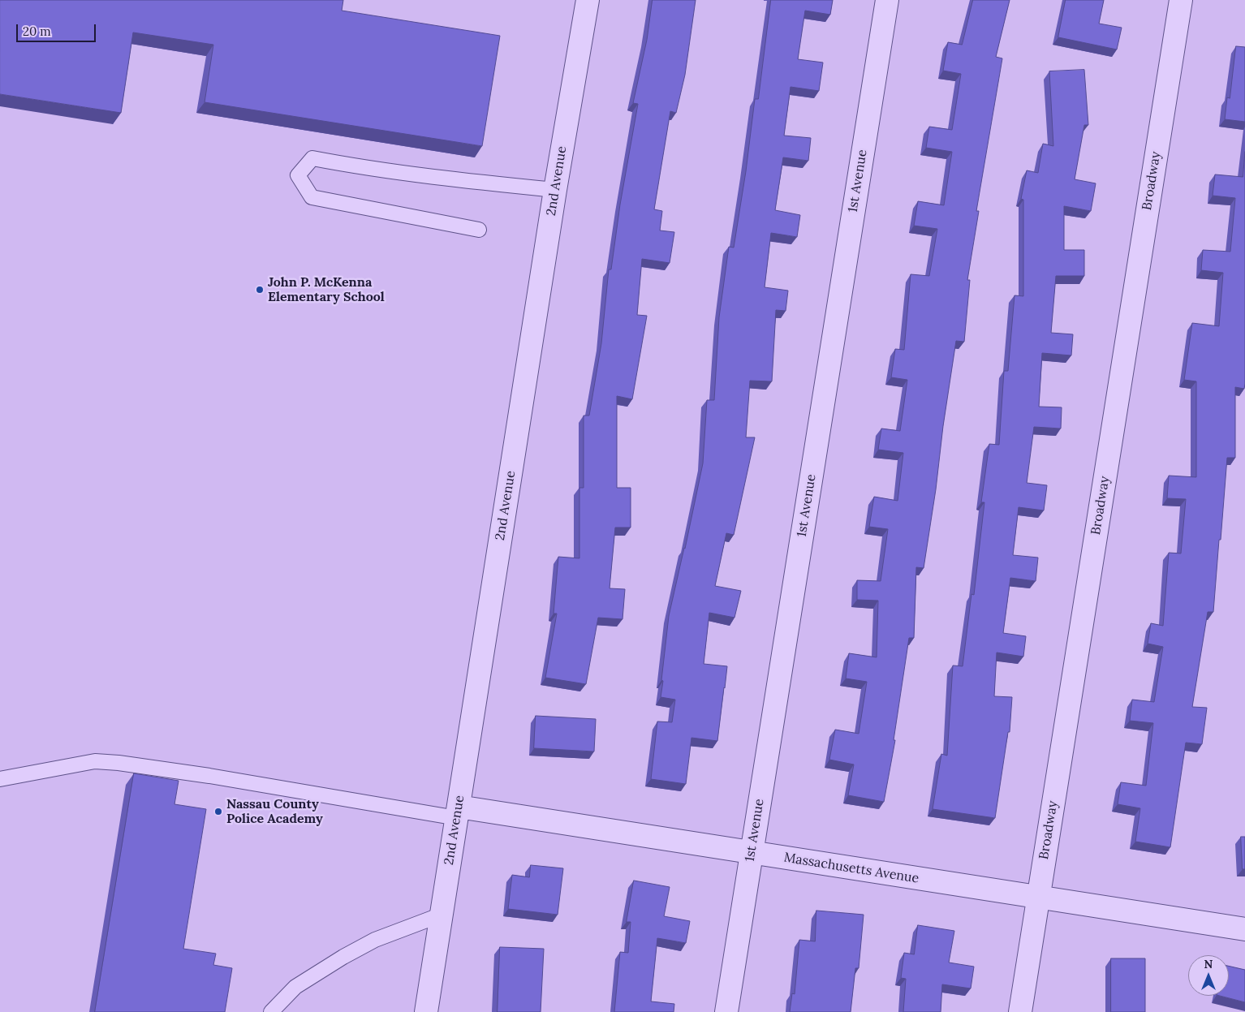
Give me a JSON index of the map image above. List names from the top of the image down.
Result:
{
  "streets": {
    "street": [
      "2nd Avenue",
      "1st Avenue",
      "Broadway",
      "Massachusetts Avenue"
    ]
  },
  "crossings": [
    ["2nd Avenue", "Massachusetts Avenue"],
    ["1st Avenue", "Massachusetts Avenue"],
    ["Broadway", "Massachusetts Avenue"]
  ],
  "places": ["John P. McKenna Elementary School", "Nassau County Police Academy"],
  "scale_bar": "20 m",
  "north": "top"
}
